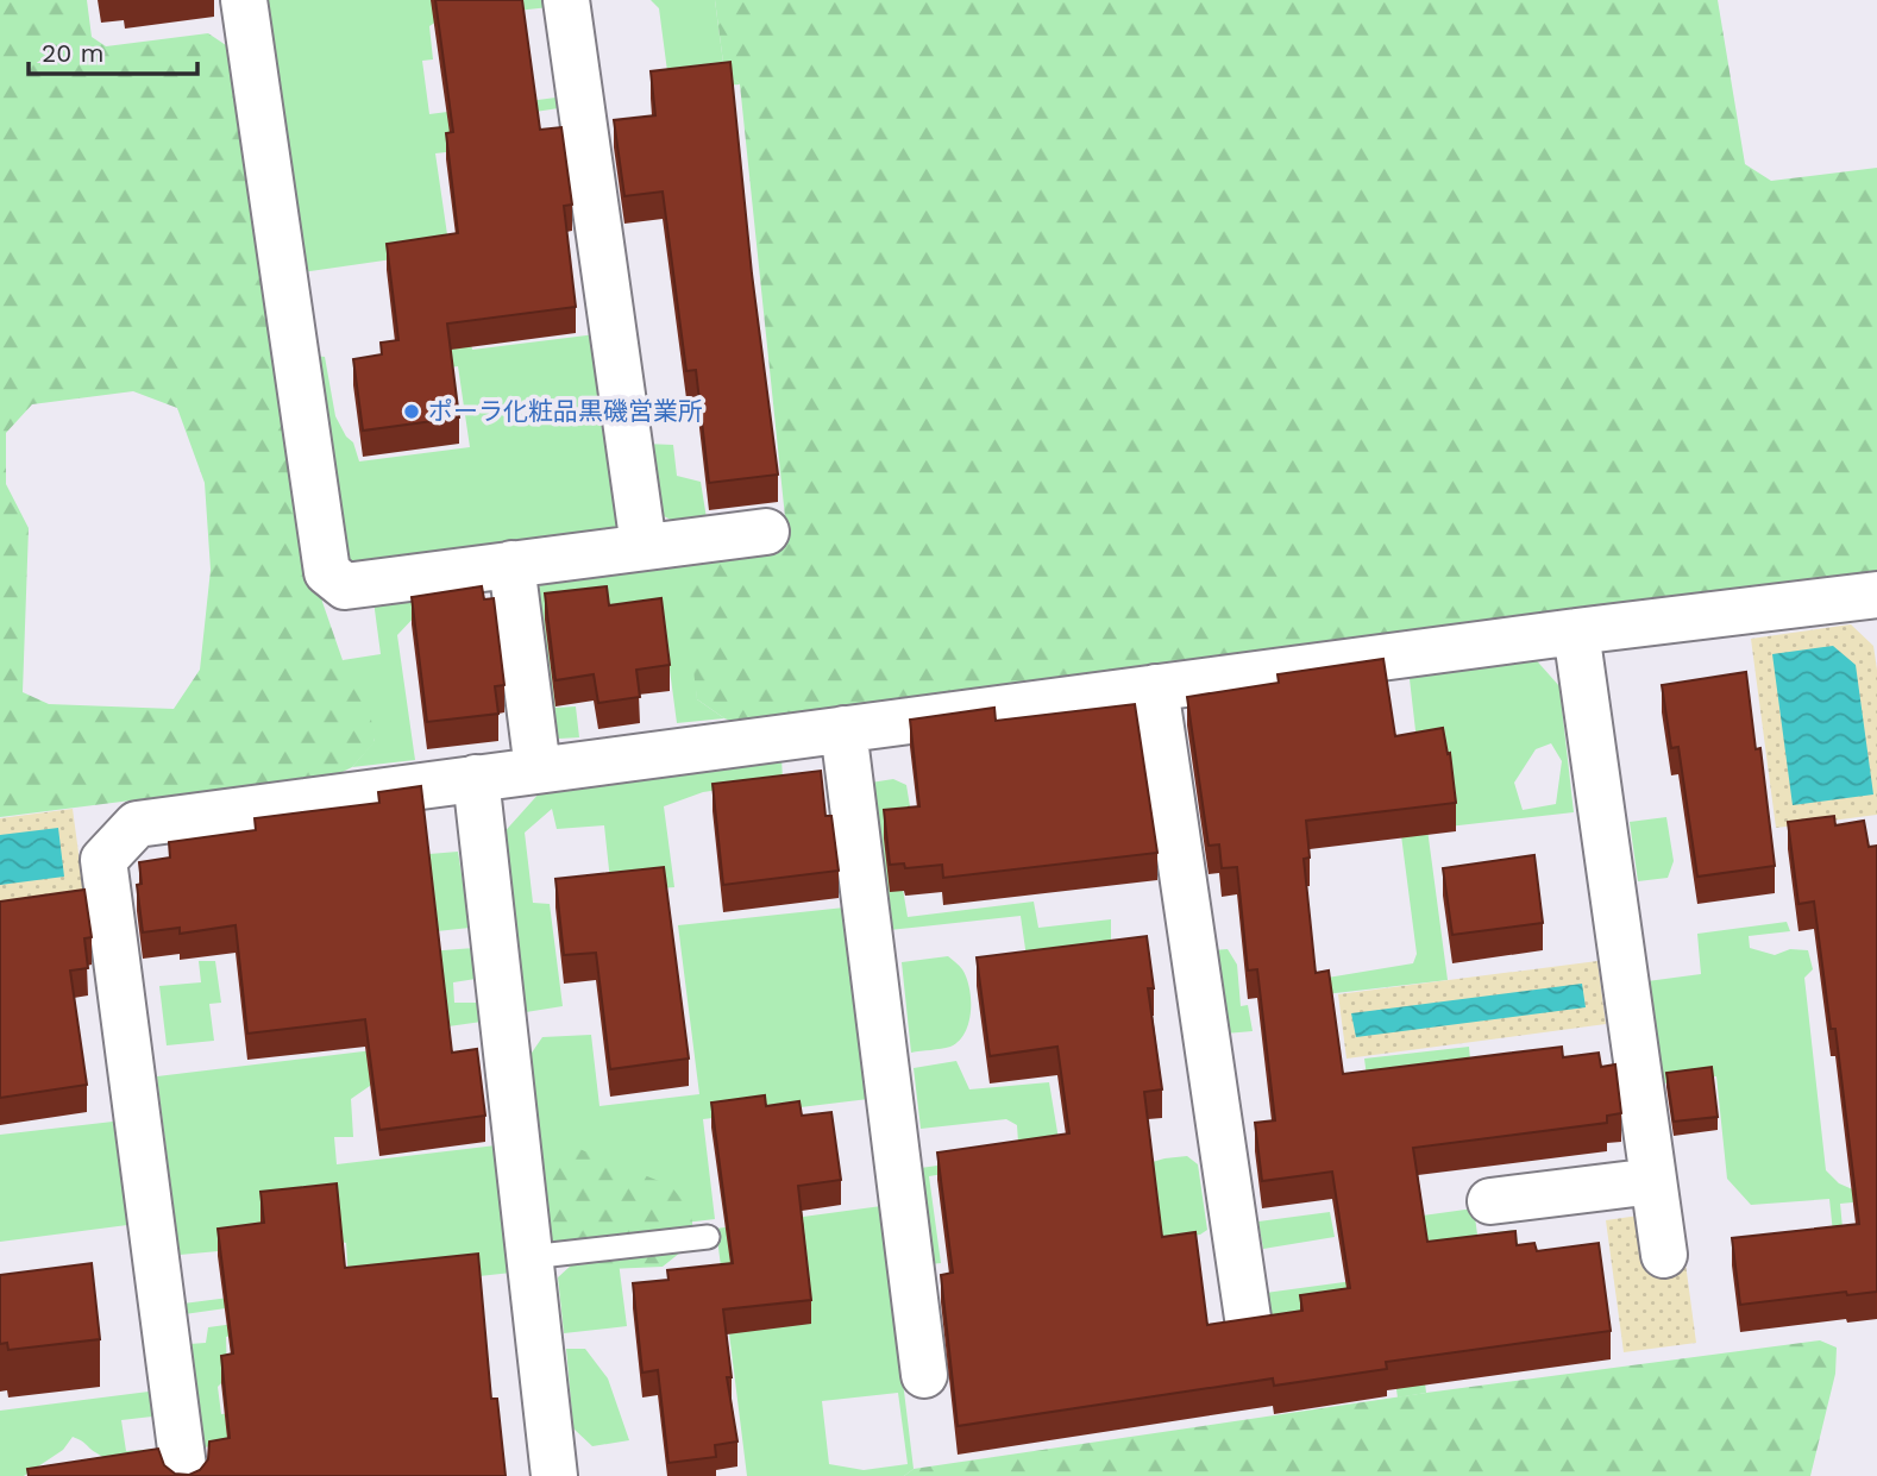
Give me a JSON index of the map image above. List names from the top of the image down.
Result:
{
  "places": ["ポーラ化粧品黒磯営業所"],
  "scale_bar": "20 m"
}
